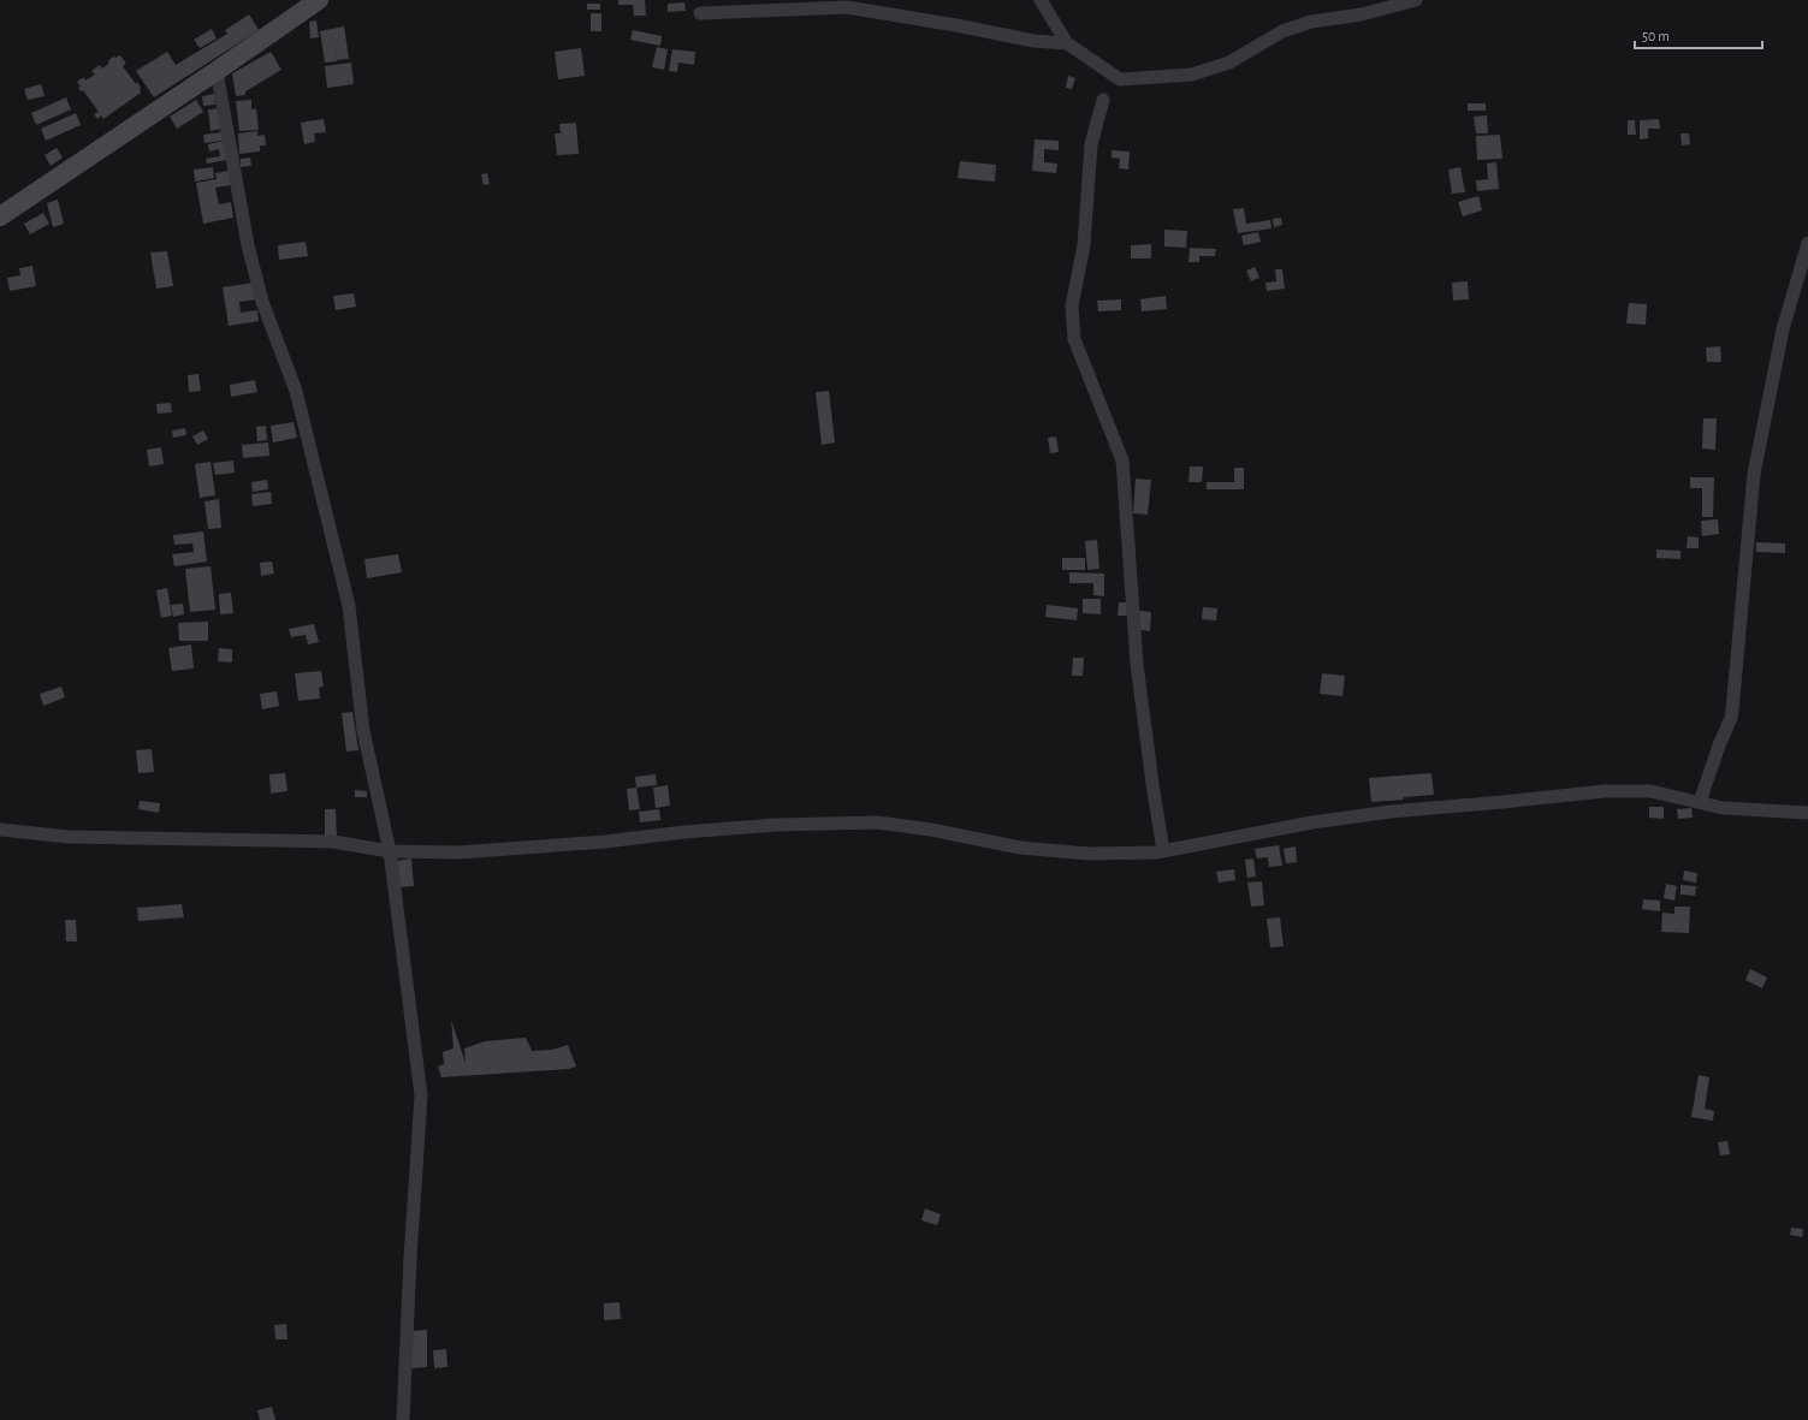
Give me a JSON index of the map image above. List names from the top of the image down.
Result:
{
  "scale_bar": "50 m"
}
